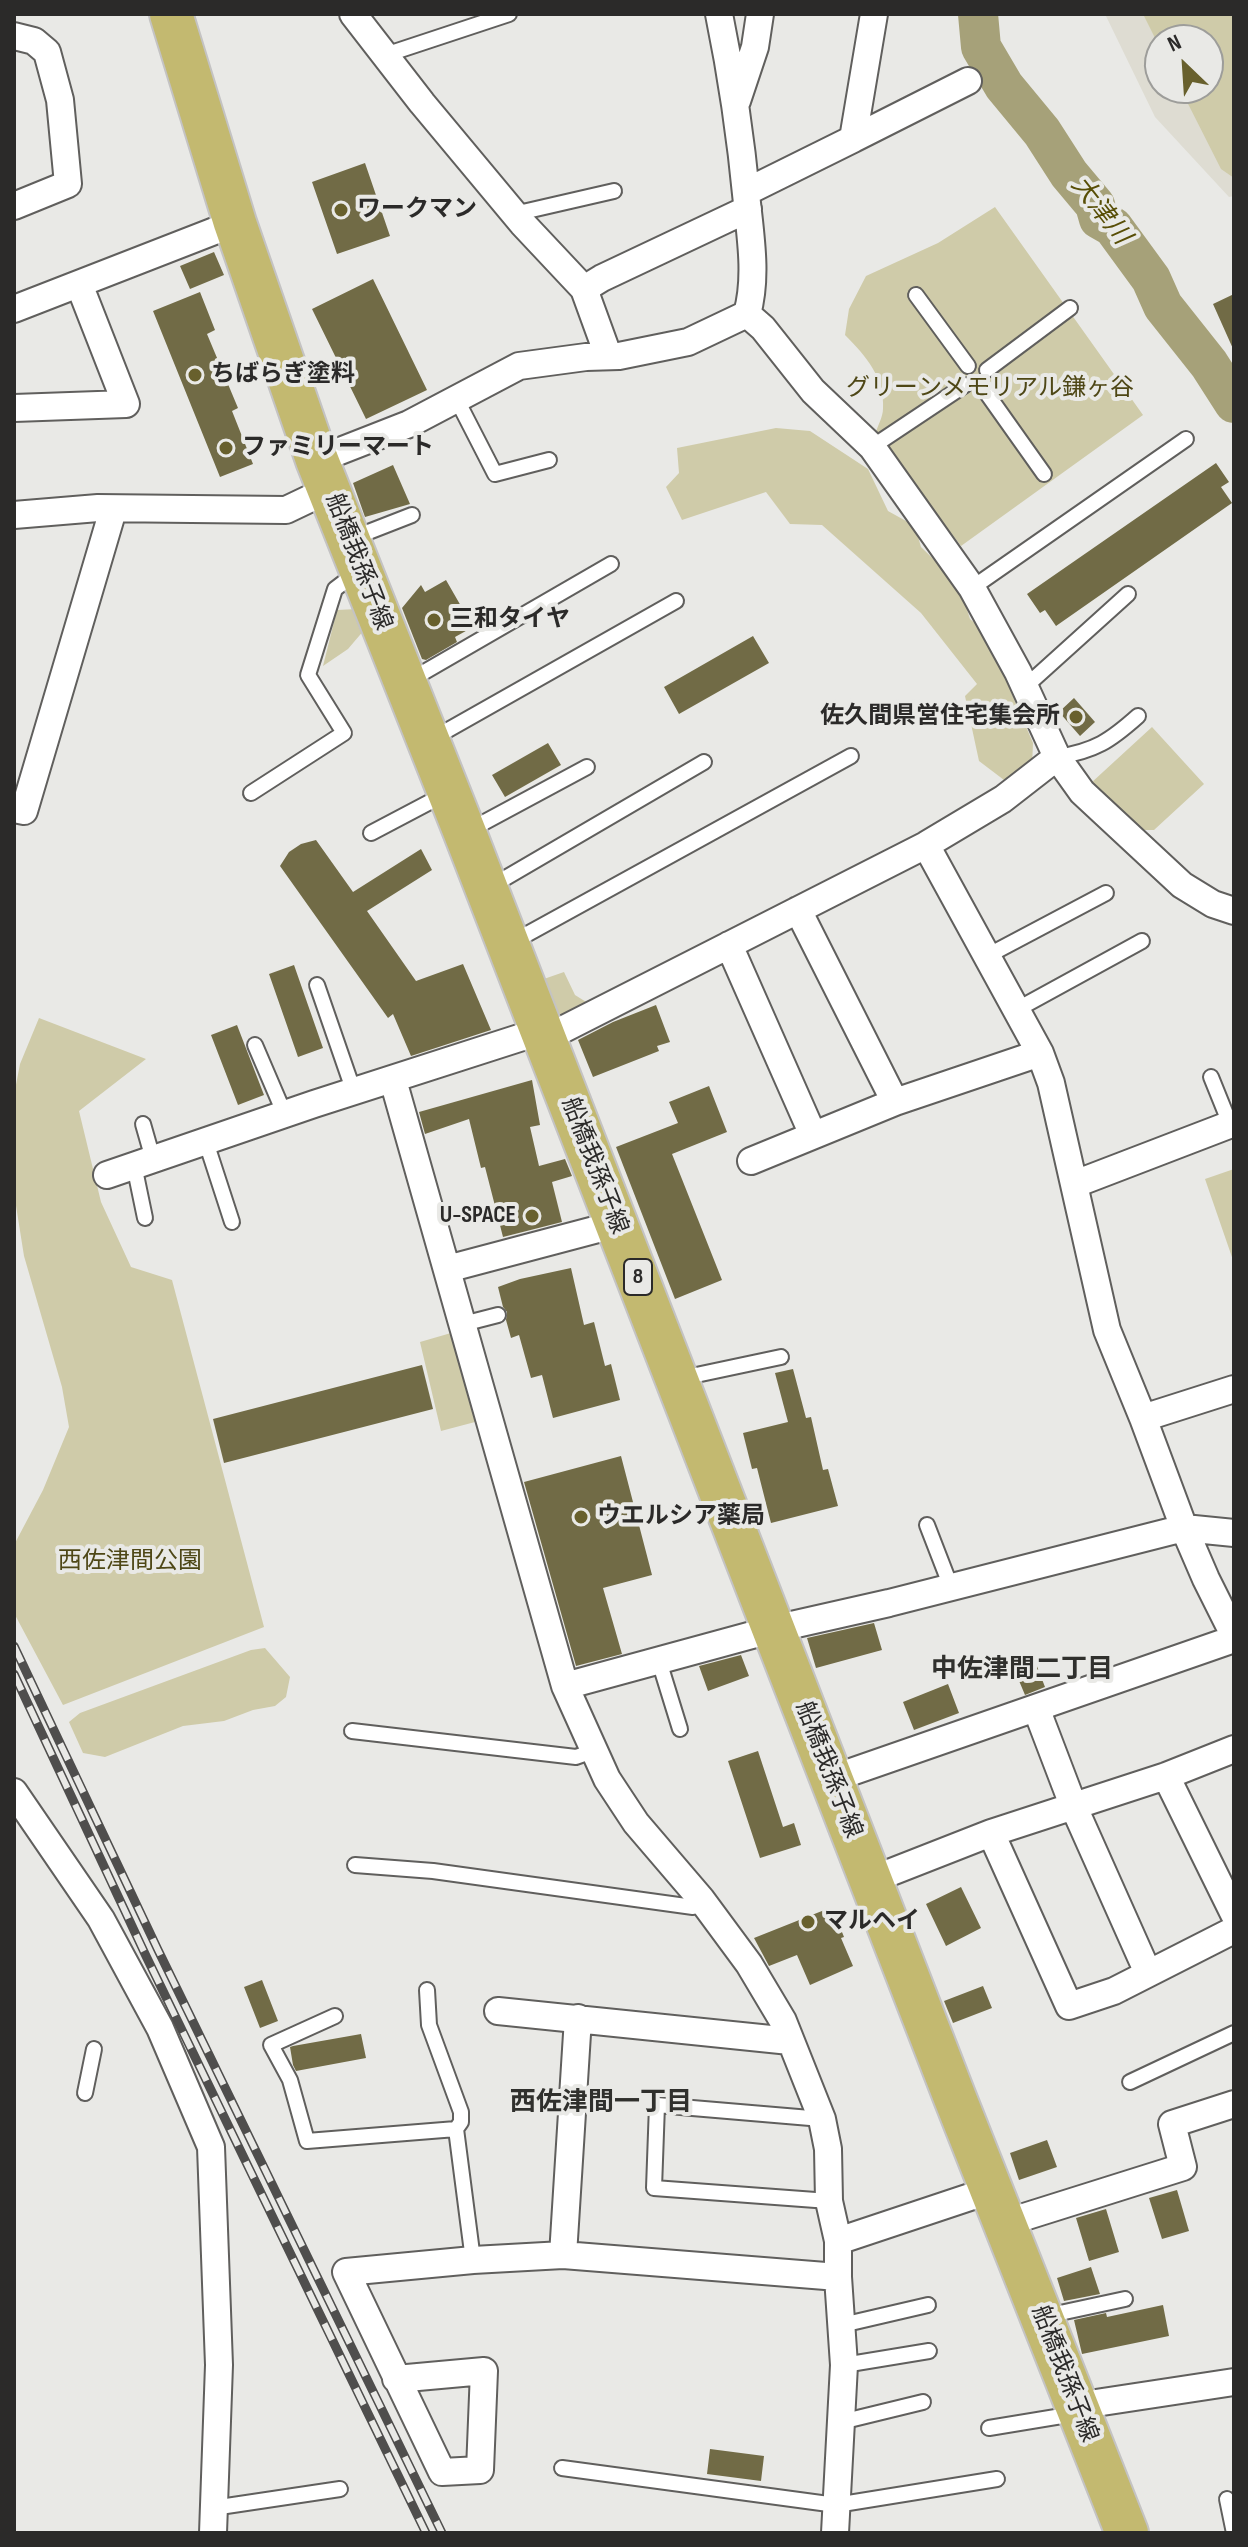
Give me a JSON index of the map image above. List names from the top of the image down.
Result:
{
  "streets": {
    "main road": ["船橋我孫子線", "8"]
  },
  "districts": ["中佐津間二丁目", "西佐津間一丁目"],
  "water": ["大津川"],
  "parks": ["グリーンメモリアル鎌ヶ谷", "西佐津間公園"],
  "places": [
    "ワークマン",
    "ちばらぎ塗料",
    "ファミリーマート",
    "三和タイヤ",
    "佐久間県営住宅集会所",
    "U-SPACE",
    "ウエルシア薬局",
    "マルヘイ"
  ],
  "north": "top left"
}
